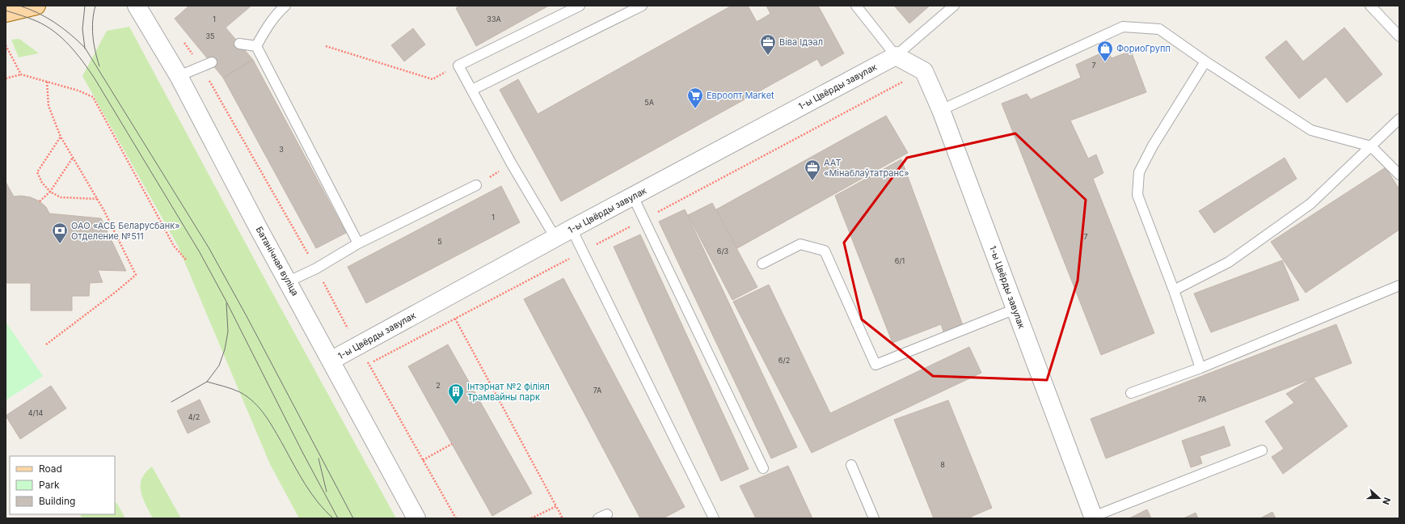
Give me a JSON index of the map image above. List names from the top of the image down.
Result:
{
  "streets": {
    "street": ["1-ы Цвёрды завулак", "Батанічная вуліца"]
  },
  "crossings": [
    ["1-ы Цвёрды завулак", "Батанічная вуліца"]
  ],
  "places": {
    "office": ["Віва Ідэал", "ААТ «Мінаблаўтатранс»"],
    "shop": ["ФориоГрупп"],
    "supermarket": ["Евроопт Market"],
    "bank": ["ОАО «АСБ Беларусбанк» Отделение №511"],
    "building": ["Інтэрнат №2 філіял Трамвайны парк"]
  },
  "house_numbers": [
    "1",
    "33А",
    "35",
    "7",
    "5А",
    "3",
    "1",
    "7",
    "5",
    "6/3",
    "6/1",
    "6/2",
    "2",
    "7А",
    "7А",
    "4/14",
    "4/2",
    "8"
  ],
  "legend": ["Road", "Park", "Building"],
  "north": "right"
}
